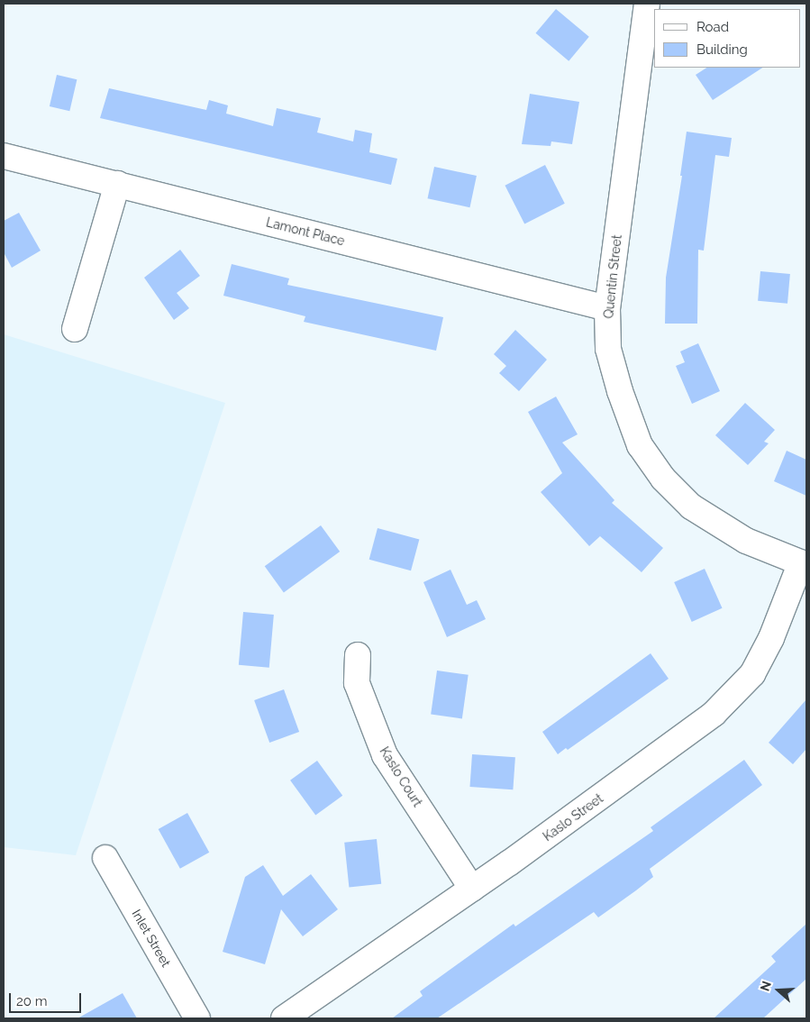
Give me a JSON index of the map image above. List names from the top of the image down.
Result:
{
  "streets": {
    "street": [
      "Lamont Place",
      "Quentin Street",
      "Kaslo Court",
      "Kaslo Street",
      "Inlet Street"
    ]
  },
  "crossings": [
    ["Lamont Place", "Quentin Street"],
    ["Quentin Street", "Kaslo Street"],
    ["Kaslo Court", "Kaslo Street"]
  ],
  "legend": ["Road", "Building"],
  "scale_bar": "20 m",
  "north": "left"
}
